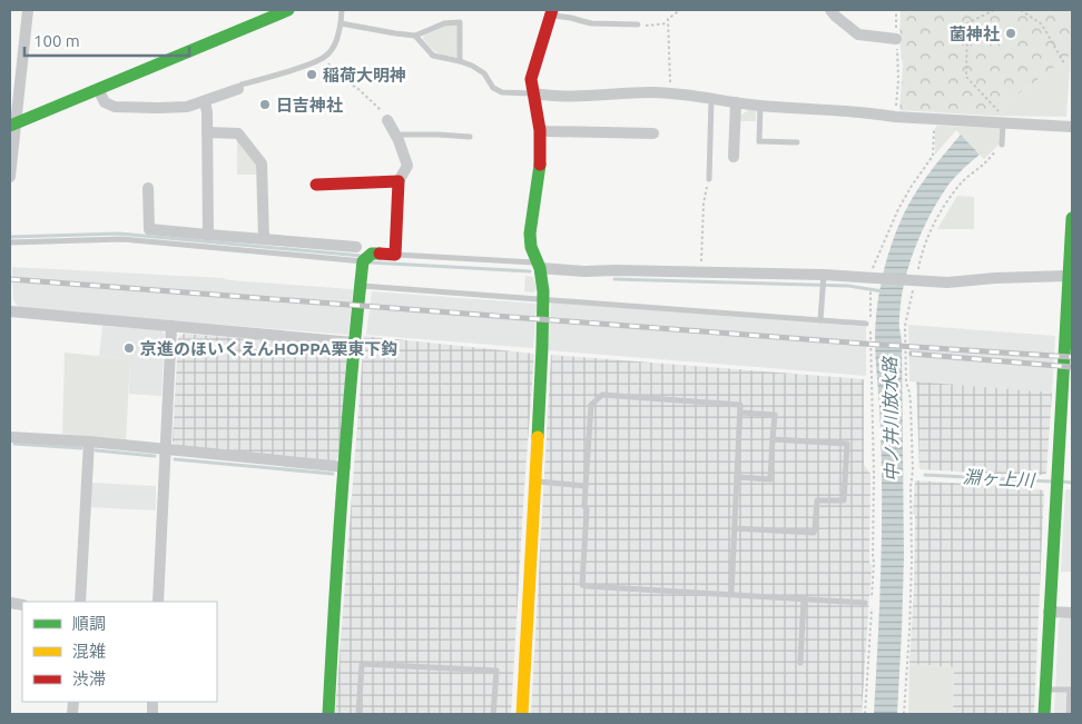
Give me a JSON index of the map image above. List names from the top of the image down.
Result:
{
  "water": ["中ノ井川放水路", "淵ヶ上川"],
  "places": [
    "菌神社",
    "稲荷大明神",
    "日吉神社",
    "京進のほいくえんHOPPA栗東下鈎"
  ],
  "legend": ["順調", "混雑", "渋滞"],
  "scale_bar": "100 m"
}
